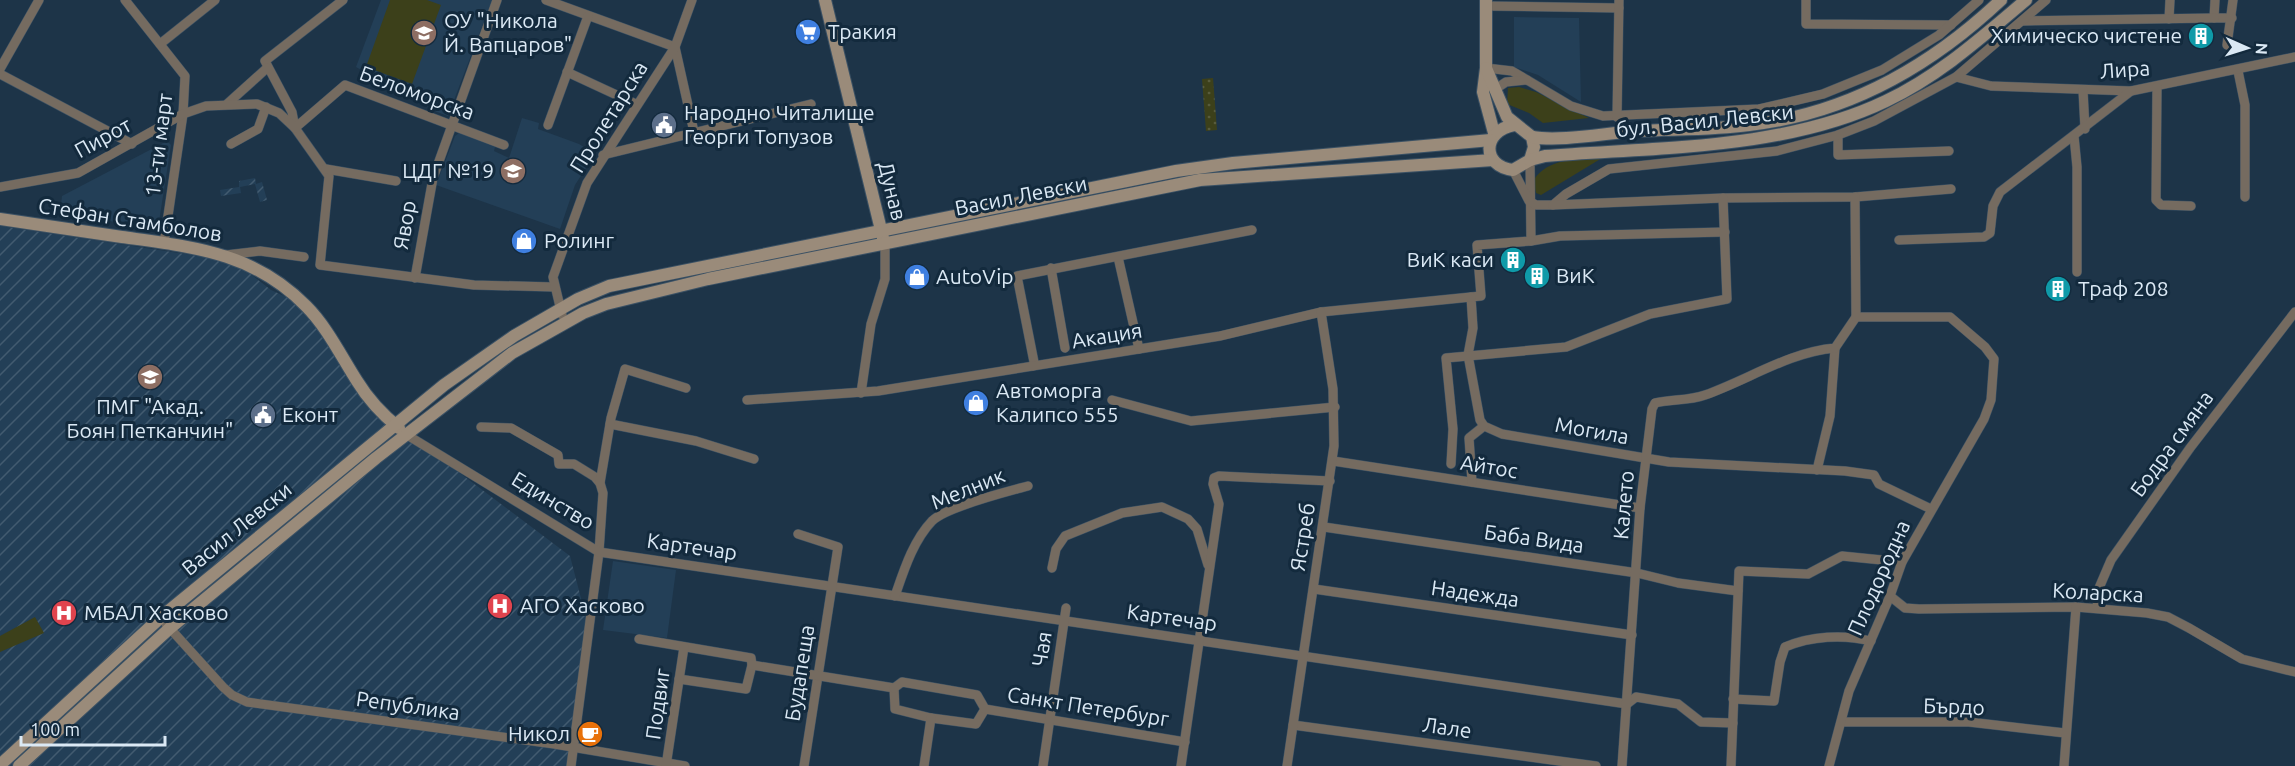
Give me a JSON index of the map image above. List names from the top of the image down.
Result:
{
  "streets": {
    "main road": [
      "бул. Васил Левски",
      "Дунав",
      "Васил Левски",
      "Стефан Стамболов",
      "Единство"
    ],
    "street": [
      "Лира",
      "Беломорска",
      "Пролетарска",
      "Пирот",
      "13-ти март",
      "Явор",
      "Акация",
      "Могила",
      "Бодра смяна",
      "Айтос",
      "Мелник",
      "Калето",
      "Ястреб",
      "Баба Вида",
      "Картечар",
      "Плодородна",
      "Коларска",
      "Надежда",
      "Чая",
      "Будапеща",
      "Подвиг",
      "Република",
      "Санкт Петербург",
      "Бърдо",
      "Лале"
    ]
  },
  "crossings": [
    ["Беломорска", "Явор"],
    ["Пролетарска", "Васил Левски"],
    ["бул. Васил Левски", "Васил Левски"],
    ["Пирот", "13-ти март"],
    ["13-ти март", "Стефан Стамболов"],
    ["Дунав", "Васил Левски"],
    ["Дунав", "Акация"],
    ["Васил Левски", "Стефан Стамболов"],
    ["Васил Левски", "Единство"],
    ["Васил Левски", "Република"],
    ["Стефан Стамболов", "Единство"],
    ["Акация", "Ястреб"],
    ["Могила", "Калето"],
    ["Могила", "Плодородна"],
    ["Бодра смяна", "Коларска"],
    ["Айтос", "Калето"],
    ["Айтос", "Ястреб"],
    ["Мелник", "Картечар"],
    ["Единство", "Картечар"],
    ["Единство", "Република"],
    ["Калето", "Баба Вида"],
    ["Калето", "Картечар"],
    ["Калето", "Надежда"],
    ["Ястреб", "Баба Вида"],
    ["Ястреб", "Картечар"],
    ["Ястреб", "Надежда"],
    ["Ястреб", "Лале"],
    ["Картечар", "Чая"],
    ["Картечар", "Будапеща"],
    ["Плодородна", "Коларска"],
    ["Плодородна", "Бърдо"],
    ["Чая", "Санкт Петербург"],
    ["Будапеща", "Санкт Петербург"],
    ["Подвиг", "Република"],
    ["Подвиг", "Санкт Петербург"]
  ],
  "places": {
    "supermarket": ["Тракия"],
    "school or university": ["ОУ \"Никола Й. Вапцаров\"", "ЦДГ №19", "ПМГ \"Акад. Боян Петканчин\""],
    "building": [
      "Химическо чистене",
      "ВиК каси",
      "ВиК",
      "Траф 208"
    ],
    "public building": ["Народно Читалище Георги Топузов", "Еконт"],
    "shop": ["Ролинг", "AutoVip", "Автоморга Калипсо 555"],
    "hospital": ["АГО Хасково", "МБАЛ Хасково"],
    "cafe": ["Никол"]
  },
  "scale_bar": "100 m",
  "north": "right"
}
